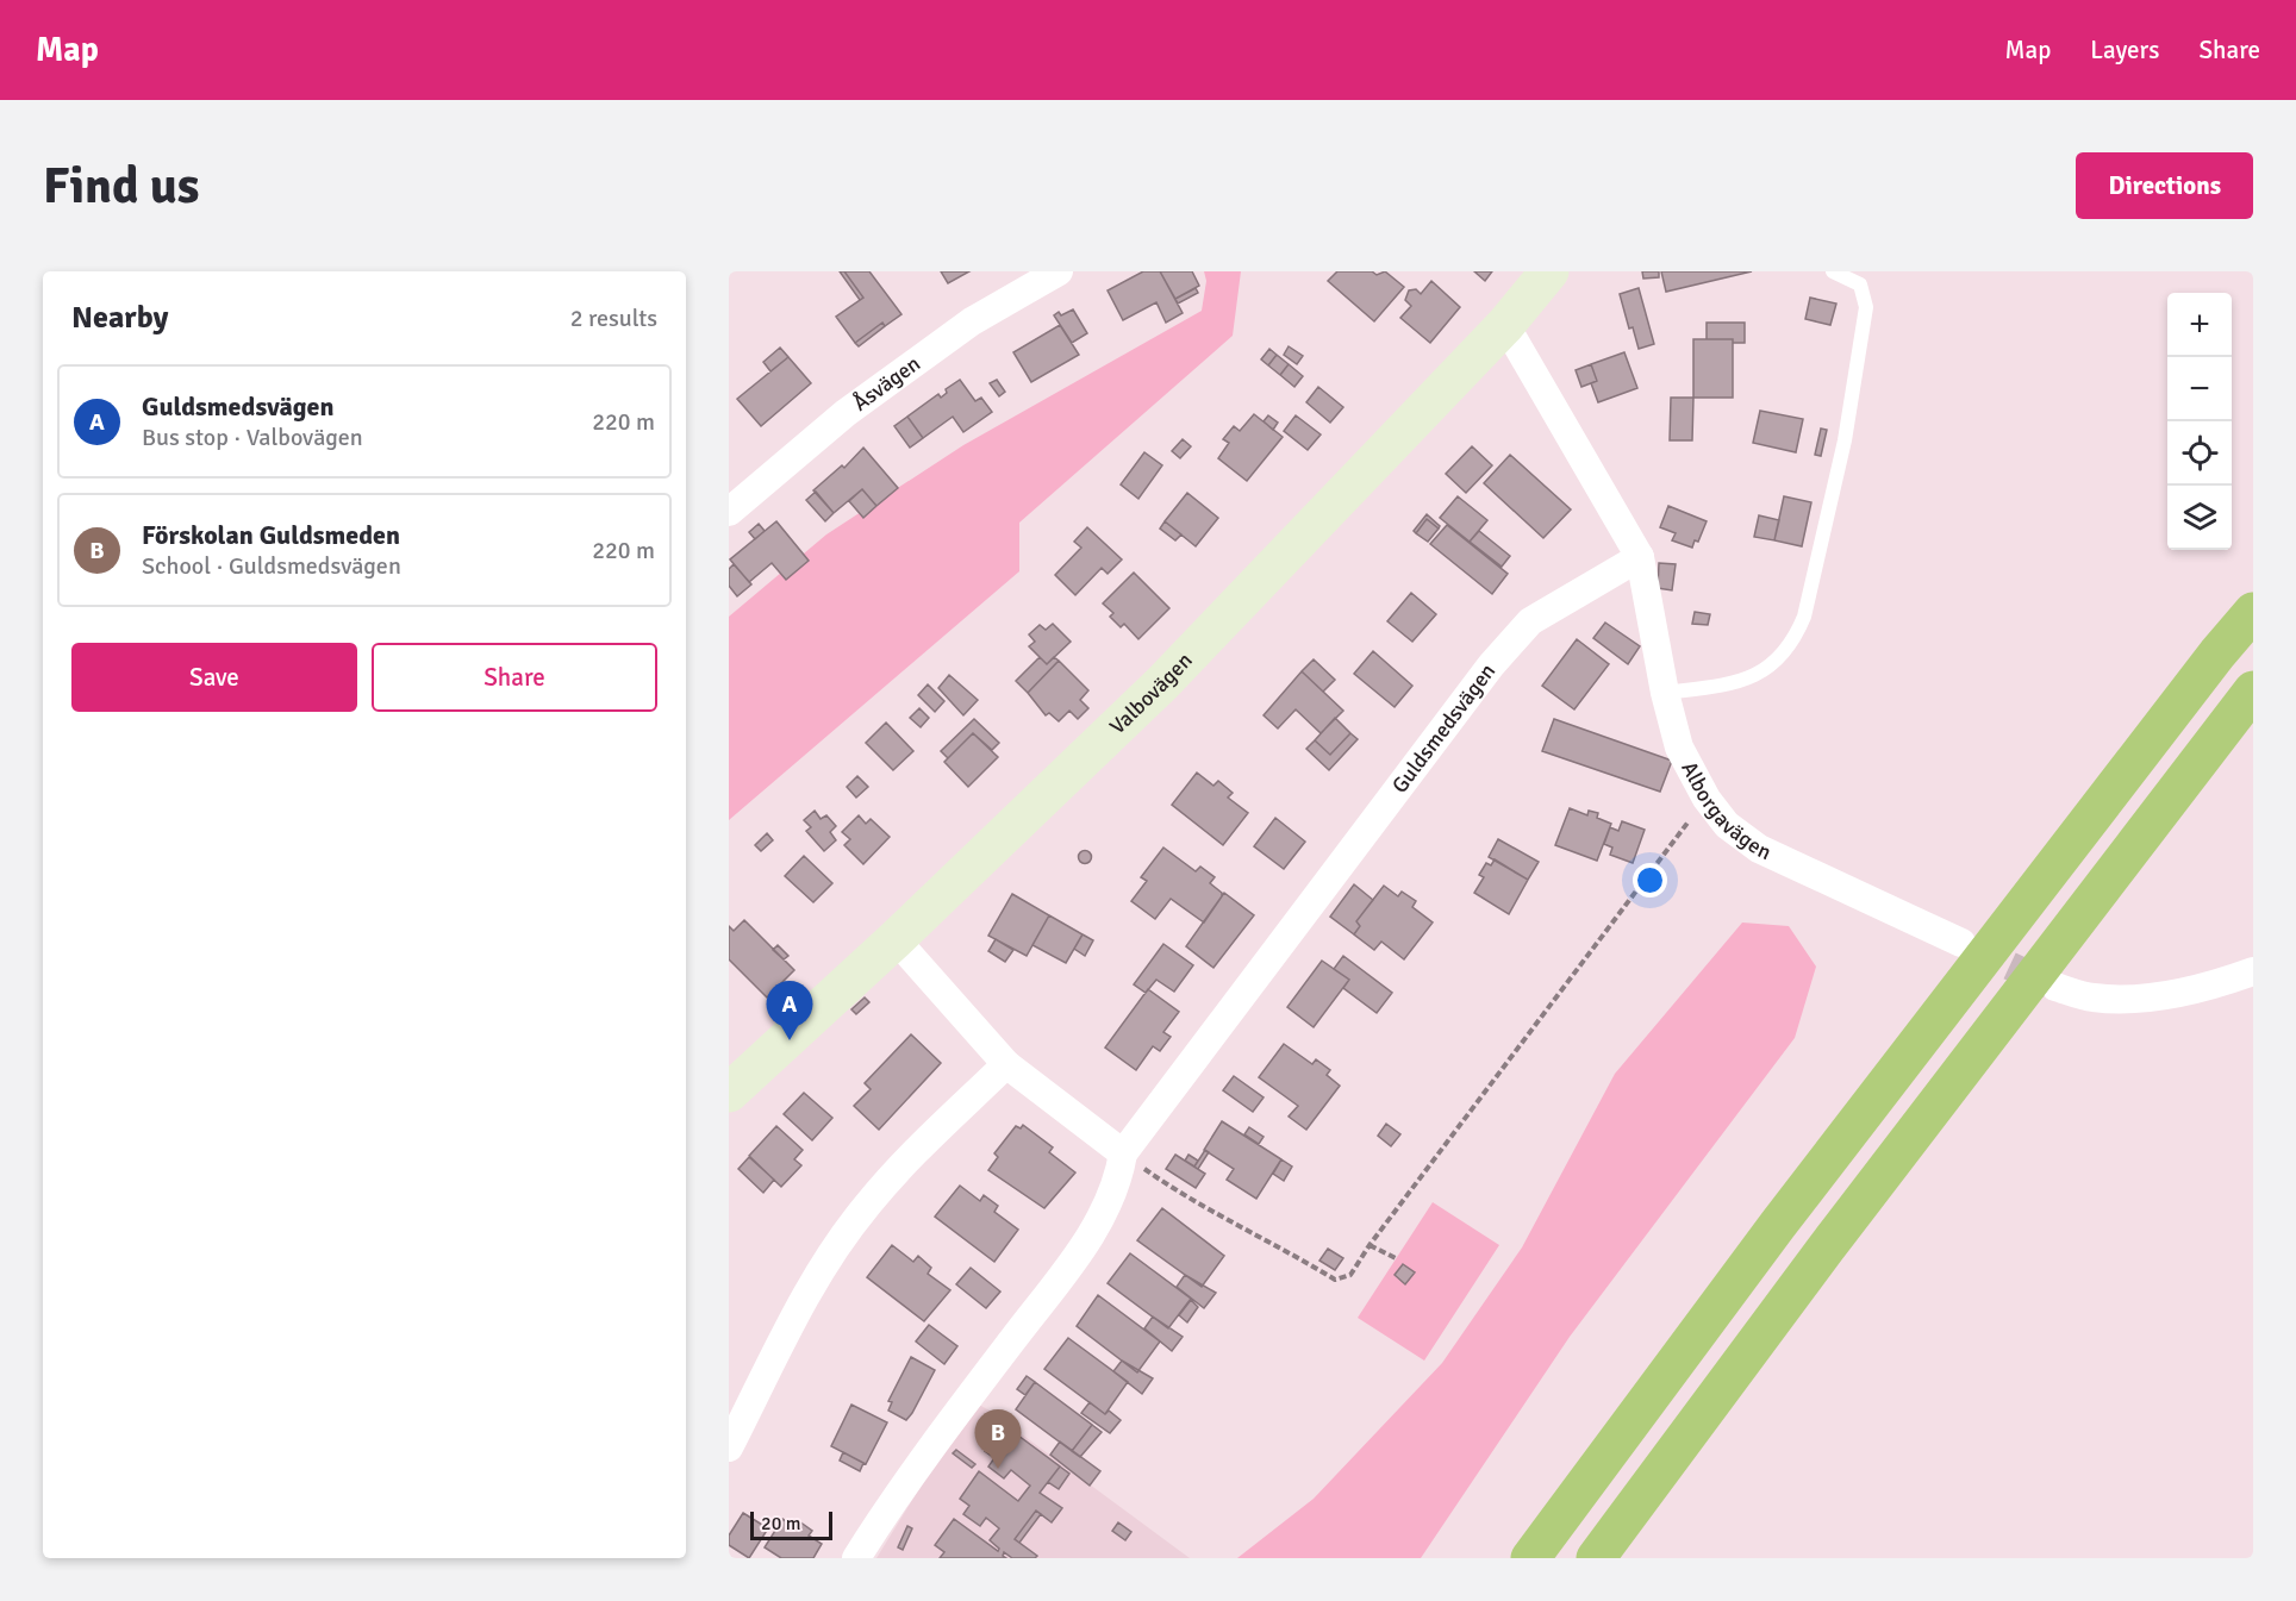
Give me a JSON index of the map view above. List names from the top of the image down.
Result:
{
  "streets": {
    "main road": ["Valbovägen"],
    "street": ["Åsvägen", "Guldsmedsvägen", "Alborgavägen"]
  },
  "crossings": [
    ["Guldsmedsvägen", "Alborgavägen"]
  ],
  "scale_bar": "20 m",
  "page": {
    "header": "Map",
    "nav": ["Map", "Layers", "Share"],
    "buttons": [
      "Directions",
      ["Save", "Share"]
    ],
    "title": "Find us",
    "heading": ["Nearby", "2 results"],
    "map_buttons": ["+", "−"],
    "list": [
      {
        "mark": "A",
        "name": "Guldsmedsvägen",
        "note": "Bus stop · Valbovägen",
        "value": "220 m"
      },
      {
        "mark": "B",
        "name": "Förskolan Guldsmeden",
        "note": "School · Guldsmedsvägen",
        "value": "220 m"
      }
    ],
    "pins": ["A", "B"],
    "scale": "20 m"
  }
}
